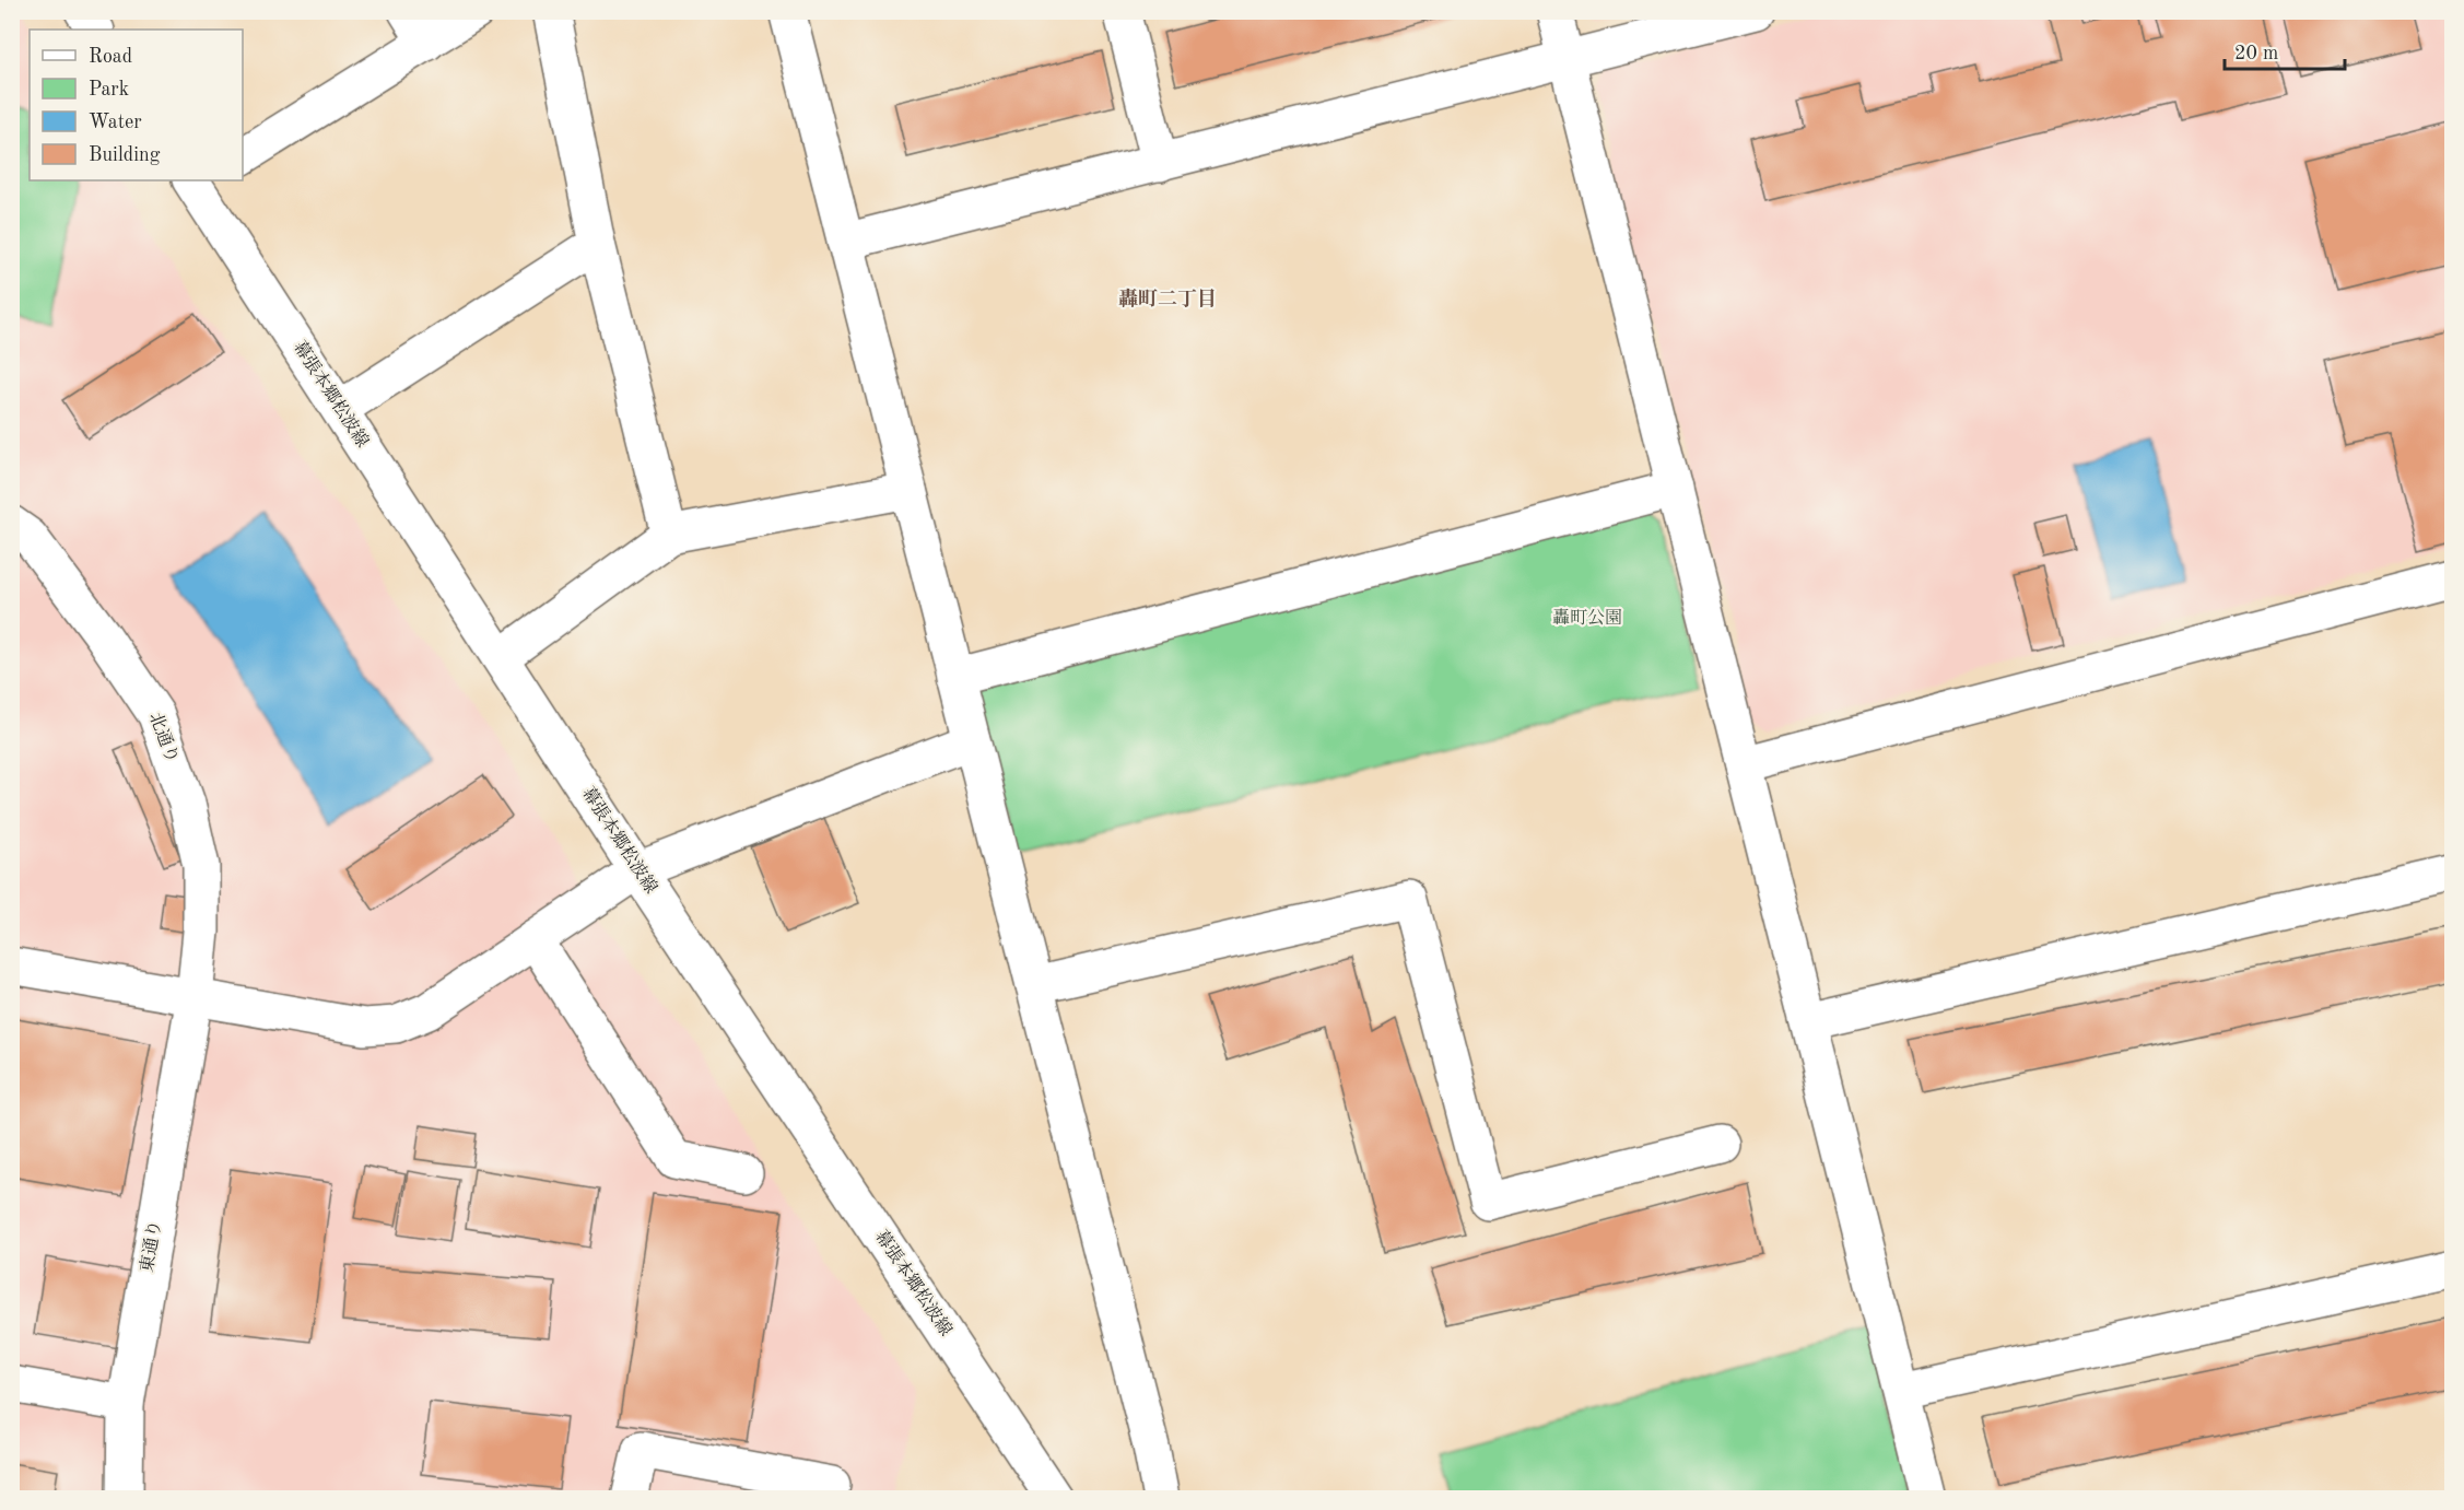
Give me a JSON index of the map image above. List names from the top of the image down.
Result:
{
  "streets": {
    "street": ["幕張本郷松波線", "北通り", "東通り"]
  },
  "crossings": [
    ["北通り", "東通り"]
  ],
  "districts": ["轟町二丁目"],
  "parks": ["轟町公園"],
  "legend": [
    "Road",
    "Park",
    "Water",
    "Building"
  ],
  "scale_bar": "20 m"
}
